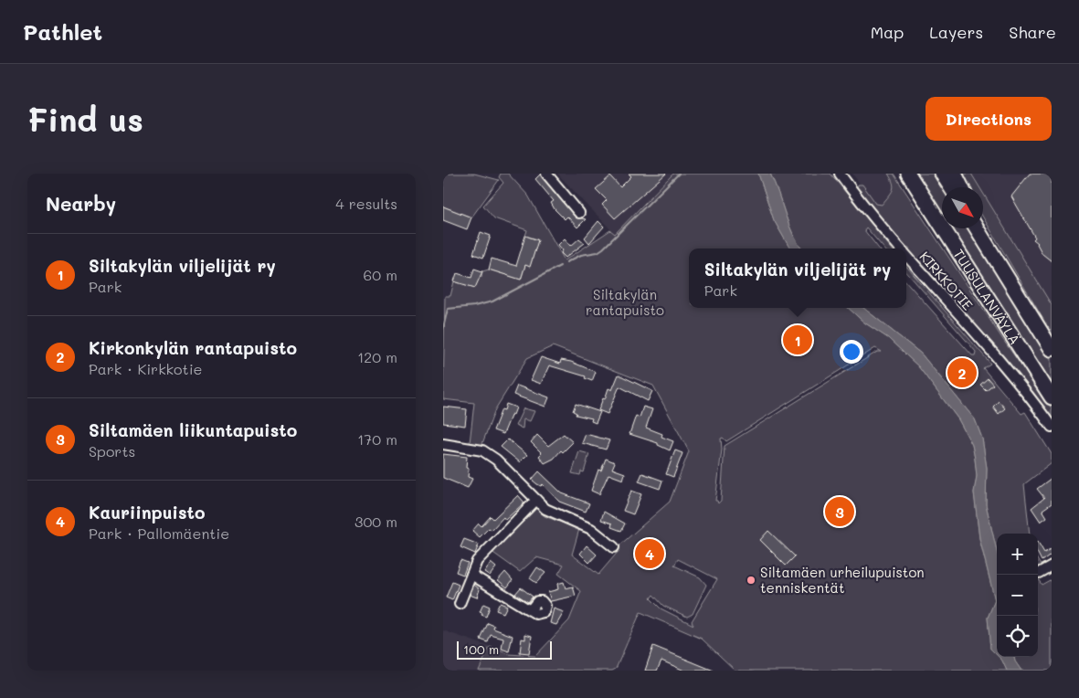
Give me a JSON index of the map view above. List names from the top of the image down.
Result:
{
  "streets": {
    "highway": ["TUUSULANVÄYLÄ"],
    "street": ["KIRKKOTIE"]
  },
  "parks": ["Siltakylän rantapuisto"],
  "places": ["Siltamäen urheilupuiston tenniskentät"],
  "scale_bar": "100 m",
  "north": "bottom right",
  "page": {
    "header": "Pathlet",
    "nav": ["Map", "Layers", "Share"],
    "buttons": "Directions",
    "title": "Find us",
    "heading": ["Nearby", "4 results"],
    "list": [
      {
        "mark": "1",
        "name": "Siltakylän viljelijät ry",
        "note": "Park",
        "value": "60 m"
      },
      {
        "mark": "2",
        "name": "Kirkonkylän rantapuisto",
        "note": "Park · Kirkkotie",
        "value": "120 m"
      },
      {
        "mark": "3",
        "name": "Siltamäen liikuntapuisto",
        "note": "Sports",
        "value": "170 m"
      },
      {
        "mark": "4",
        "name": "Kauriinpuisto",
        "note": "Park · Pallomäentie",
        "value": "300 m"
      }
    ],
    "popup": ["Siltakylän viljelijät ry", "Park"],
    "pins": [
      "1",
      "2",
      "3",
      "4"
    ],
    "map_buttons": ["+", "−"],
    "scale": "100 m"
  }
}
